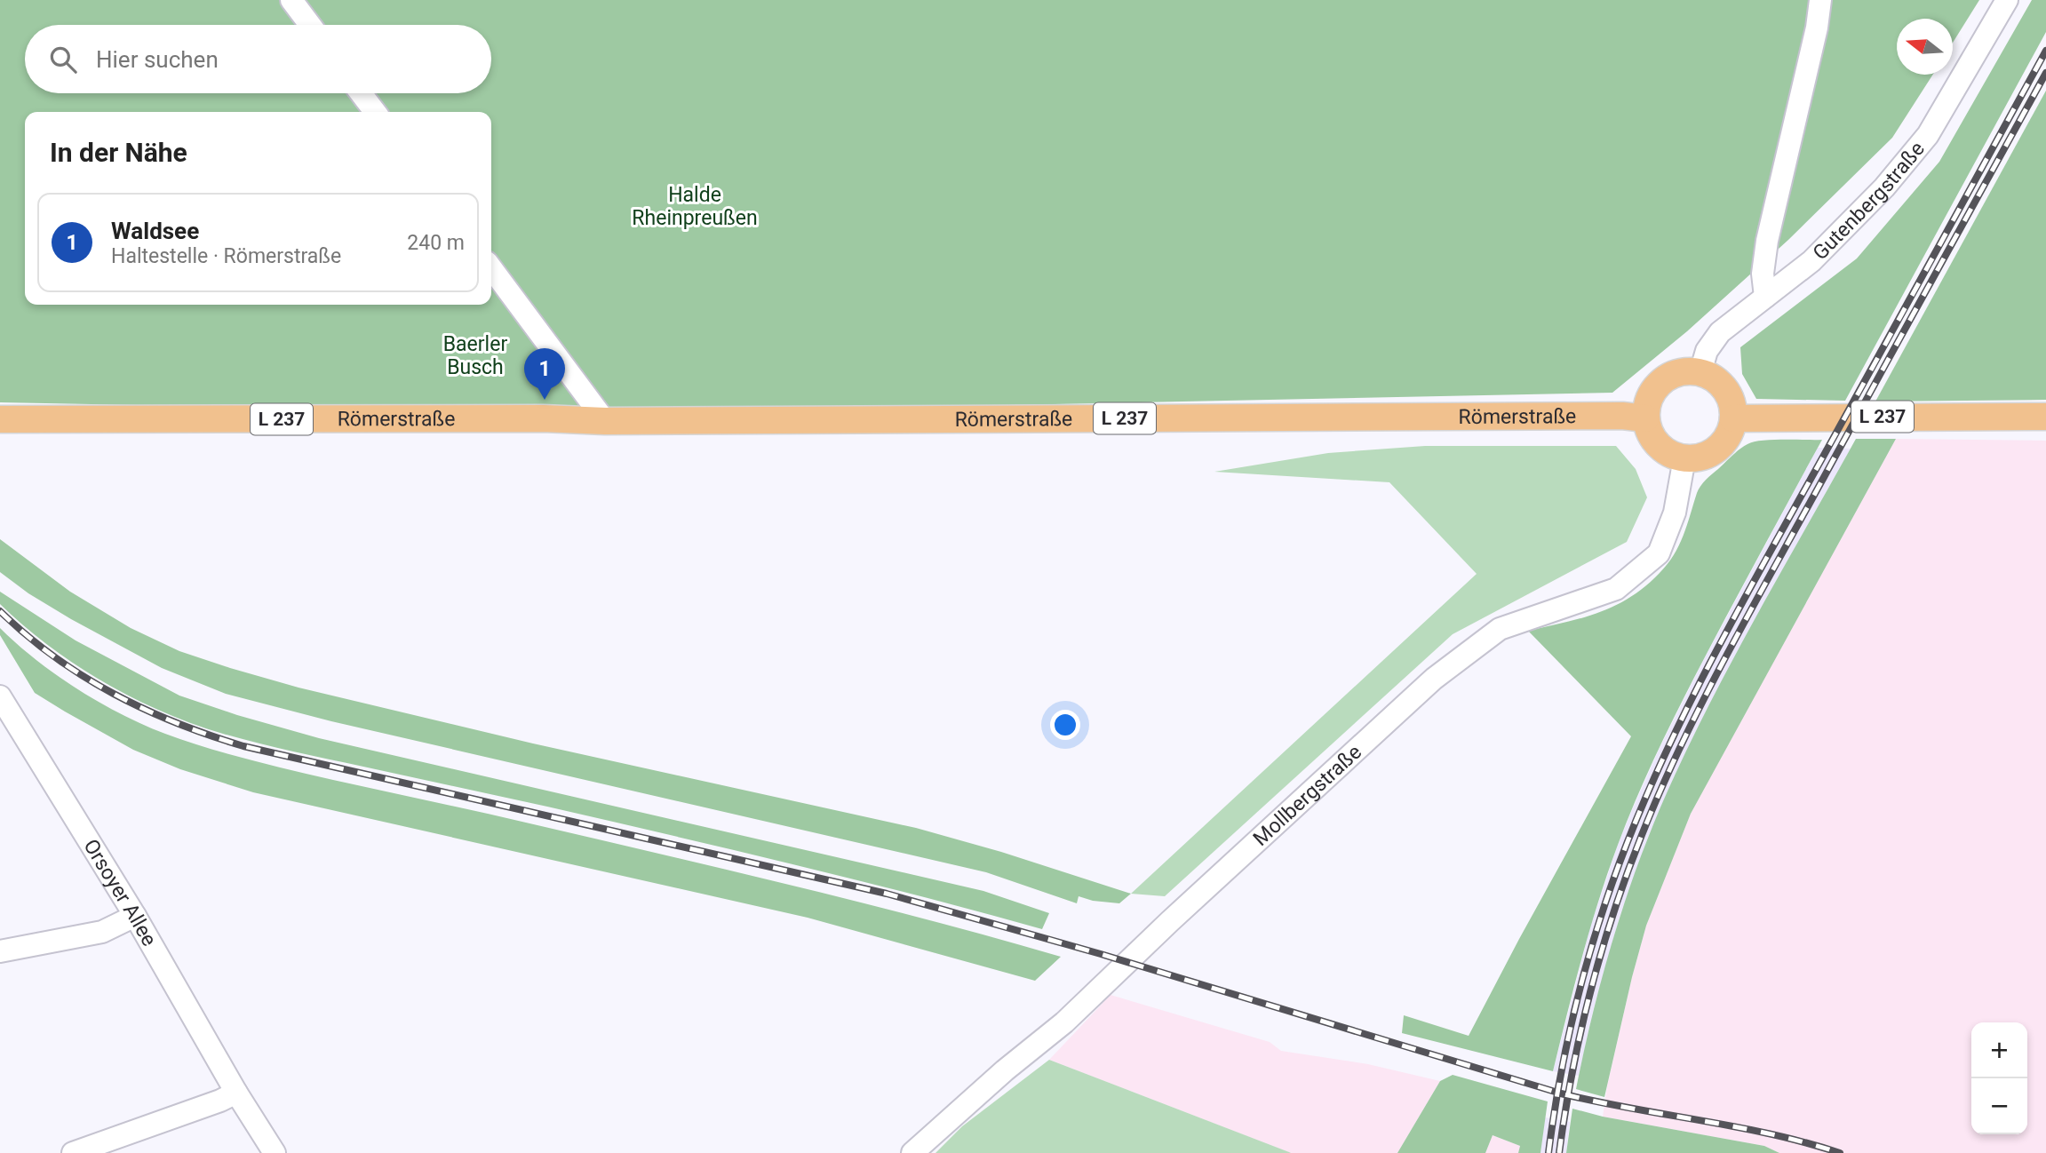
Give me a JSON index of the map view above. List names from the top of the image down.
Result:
{
  "streets": {
    "main road": ["Römerstraße", "L 237"],
    "street": ["Gutenbergstraße", "Mollbergstraße", "Orsoyer Allee"]
  },
  "crossings": [
    ["Gutenbergstraße", "Römerstraße"],
    ["Gutenbergstraße", "L 237"],
    ["Gutenbergstraße", "Mollbergstraße"],
    ["Römerstraße", "L 237"],
    ["Römerstraße", "Mollbergstraße"],
    ["L 237", "Mollbergstraße"]
  ],
  "parks": ["Halde Rheinpreußen", "Baerler Busch"],
  "north": "left",
  "page": {
    "search": "Hier suchen",
    "heading": "In der Nähe",
    "list": [
      {
        "mark": "1",
        "name": "Waldsee",
        "note": "Haltestelle · Römerstraße",
        "value": "240 m"
      }
    ],
    "pins": "1",
    "map_buttons": ["+", "−"]
  }
}
